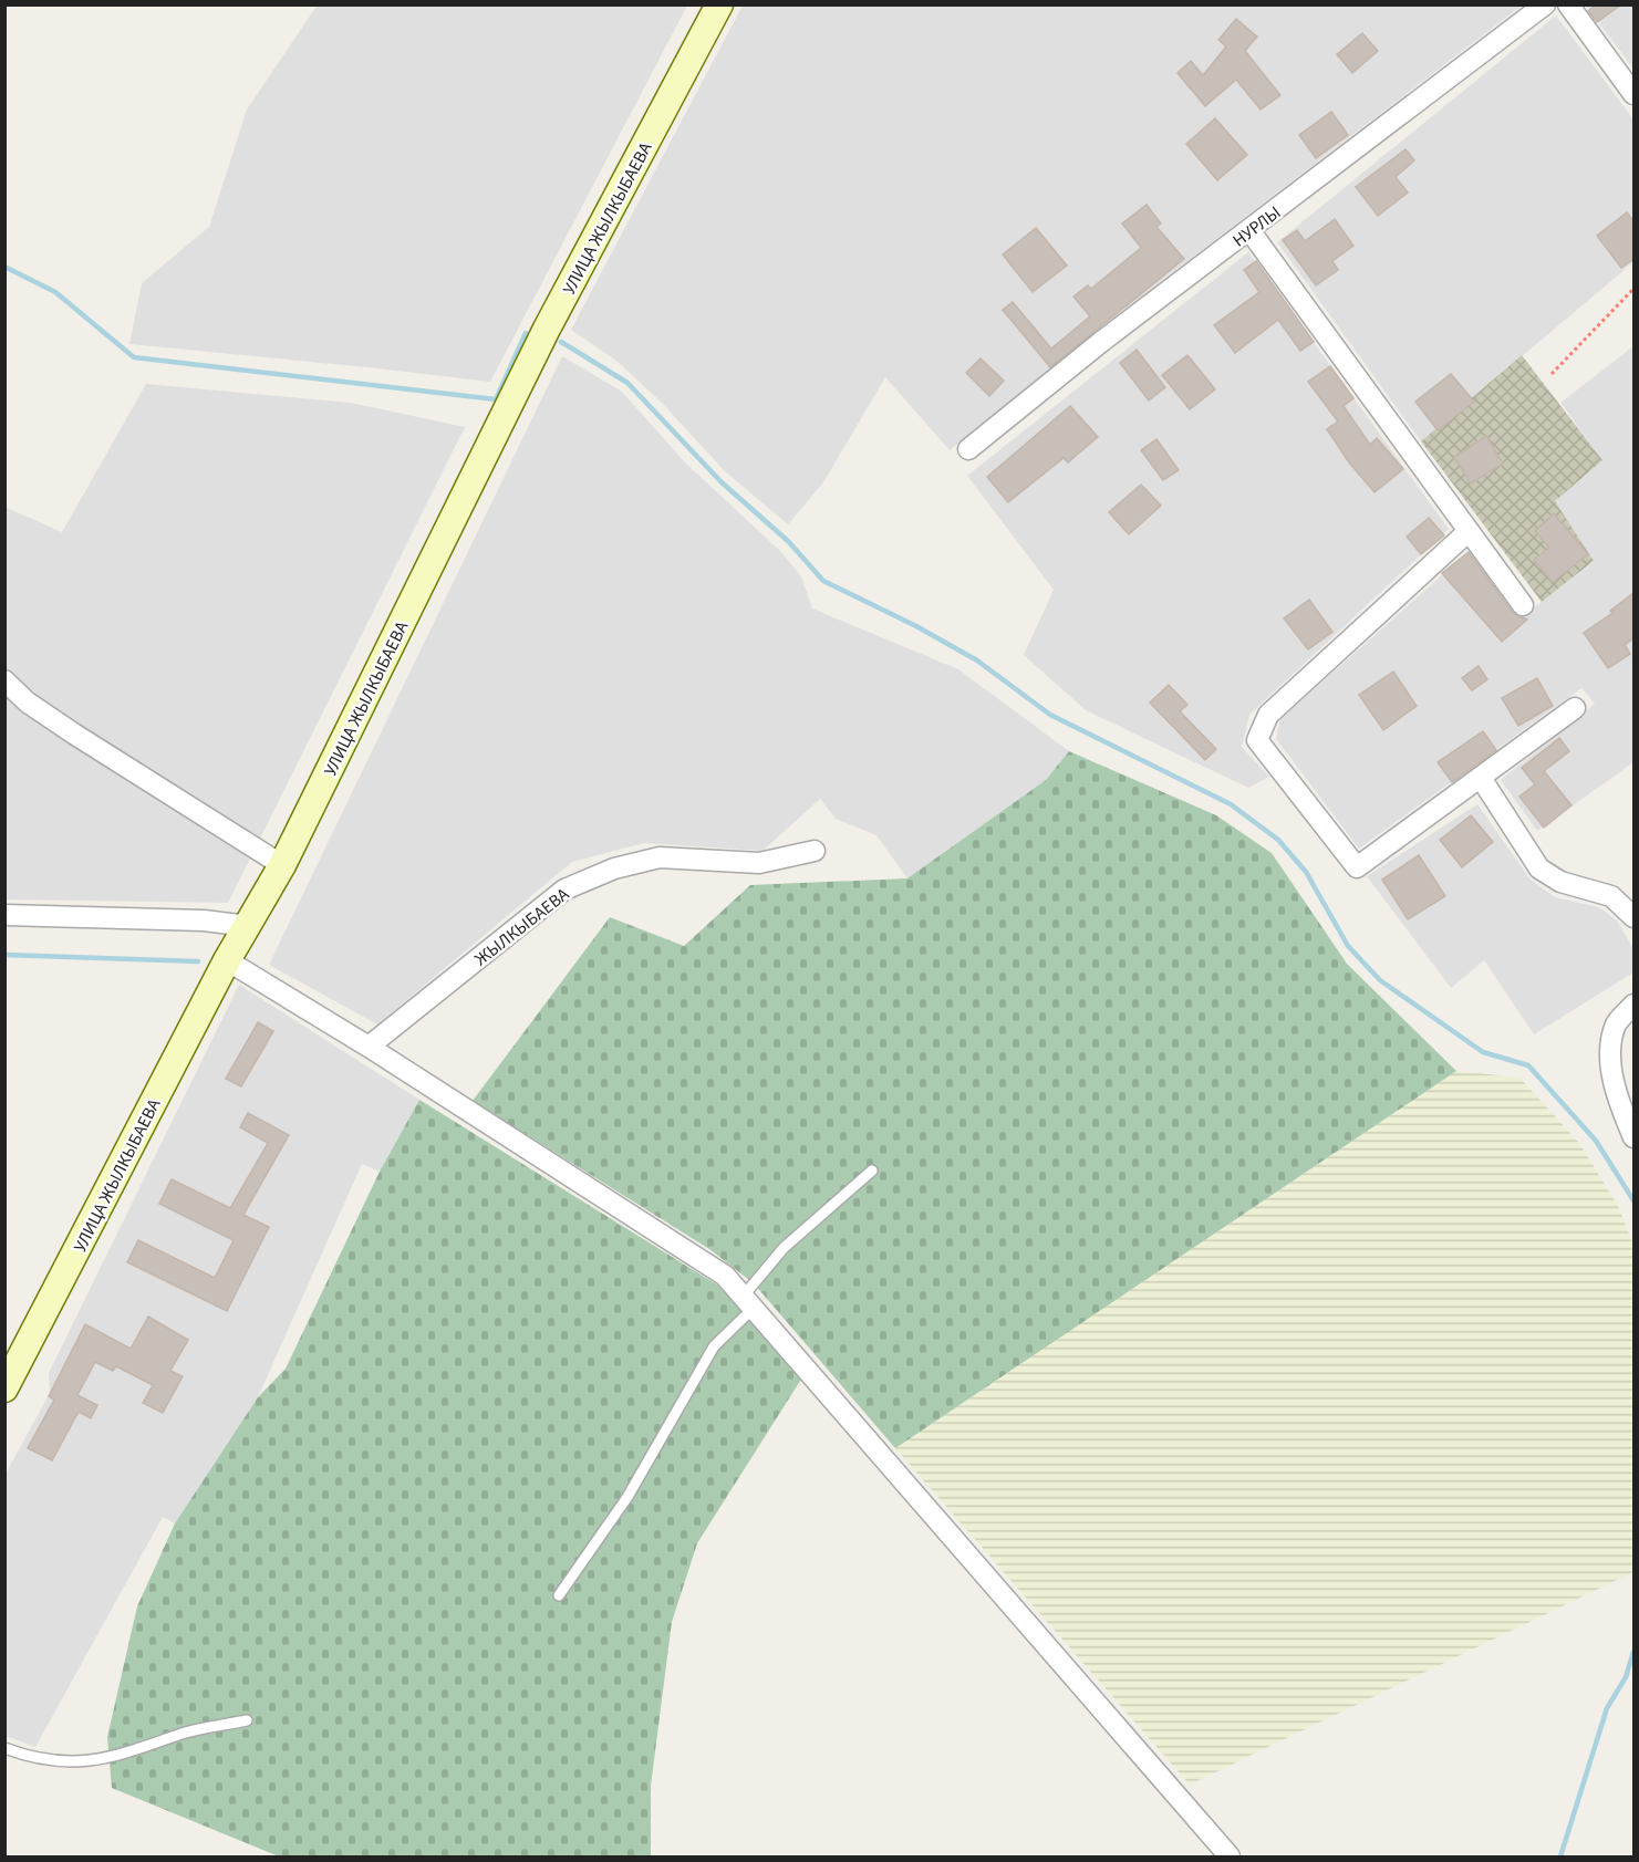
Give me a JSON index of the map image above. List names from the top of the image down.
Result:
{
  "streets": {
    "main road": ["УЛИЦА ЖЫЛКЫБАЕВА"],
    "street": ["НУРЛЫ", "ЖЫЛКЫБАЕВА"]
  }
}
